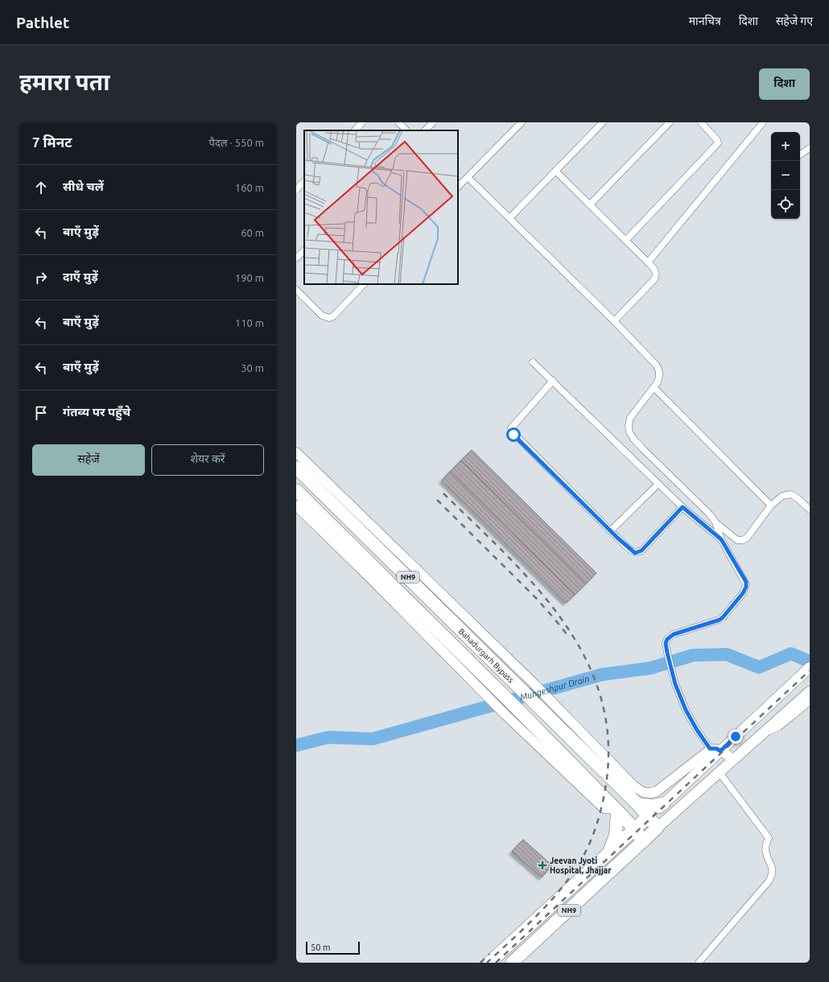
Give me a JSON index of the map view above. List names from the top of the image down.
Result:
{
  "streets": {
    "highway": ["NH9", "Bahadurgarh Bypass"]
  },
  "crossings": [
    ["NH9", "Bahadurgarh Bypass"]
  ],
  "water": ["Mungeshpur Drain"],
  "places": {
    "health": ["Jeevan Jyoti Hospital, Jhajjar"]
  },
  "scale_bar": "50 m",
  "page": {
    "header": "Pathlet",
    "nav": ["मानचित्र", "दिशा", "सहेजे गए"],
    "buttons": [
      "दिशा",
      ["सहेजें", "शेयर करें"]
    ],
    "title": "हमारा पता",
    "heading": ["7 मिनट", "पैदल · 550 m"],
    "map_buttons": ["+", "−"],
    "list": [
      ["सीधे चलें", "160 m"],
      ["बाएँ मुड़ें", "60 m"],
      ["दाएँ मुड़ें", "190 m"],
      ["बाएँ मुड़ें", "110 m"],
      ["बाएँ मुड़ें", "30 m"],
      "गंतव्य पर पहुँचे"
    ],
    "scale": "50 m"
  }
}
